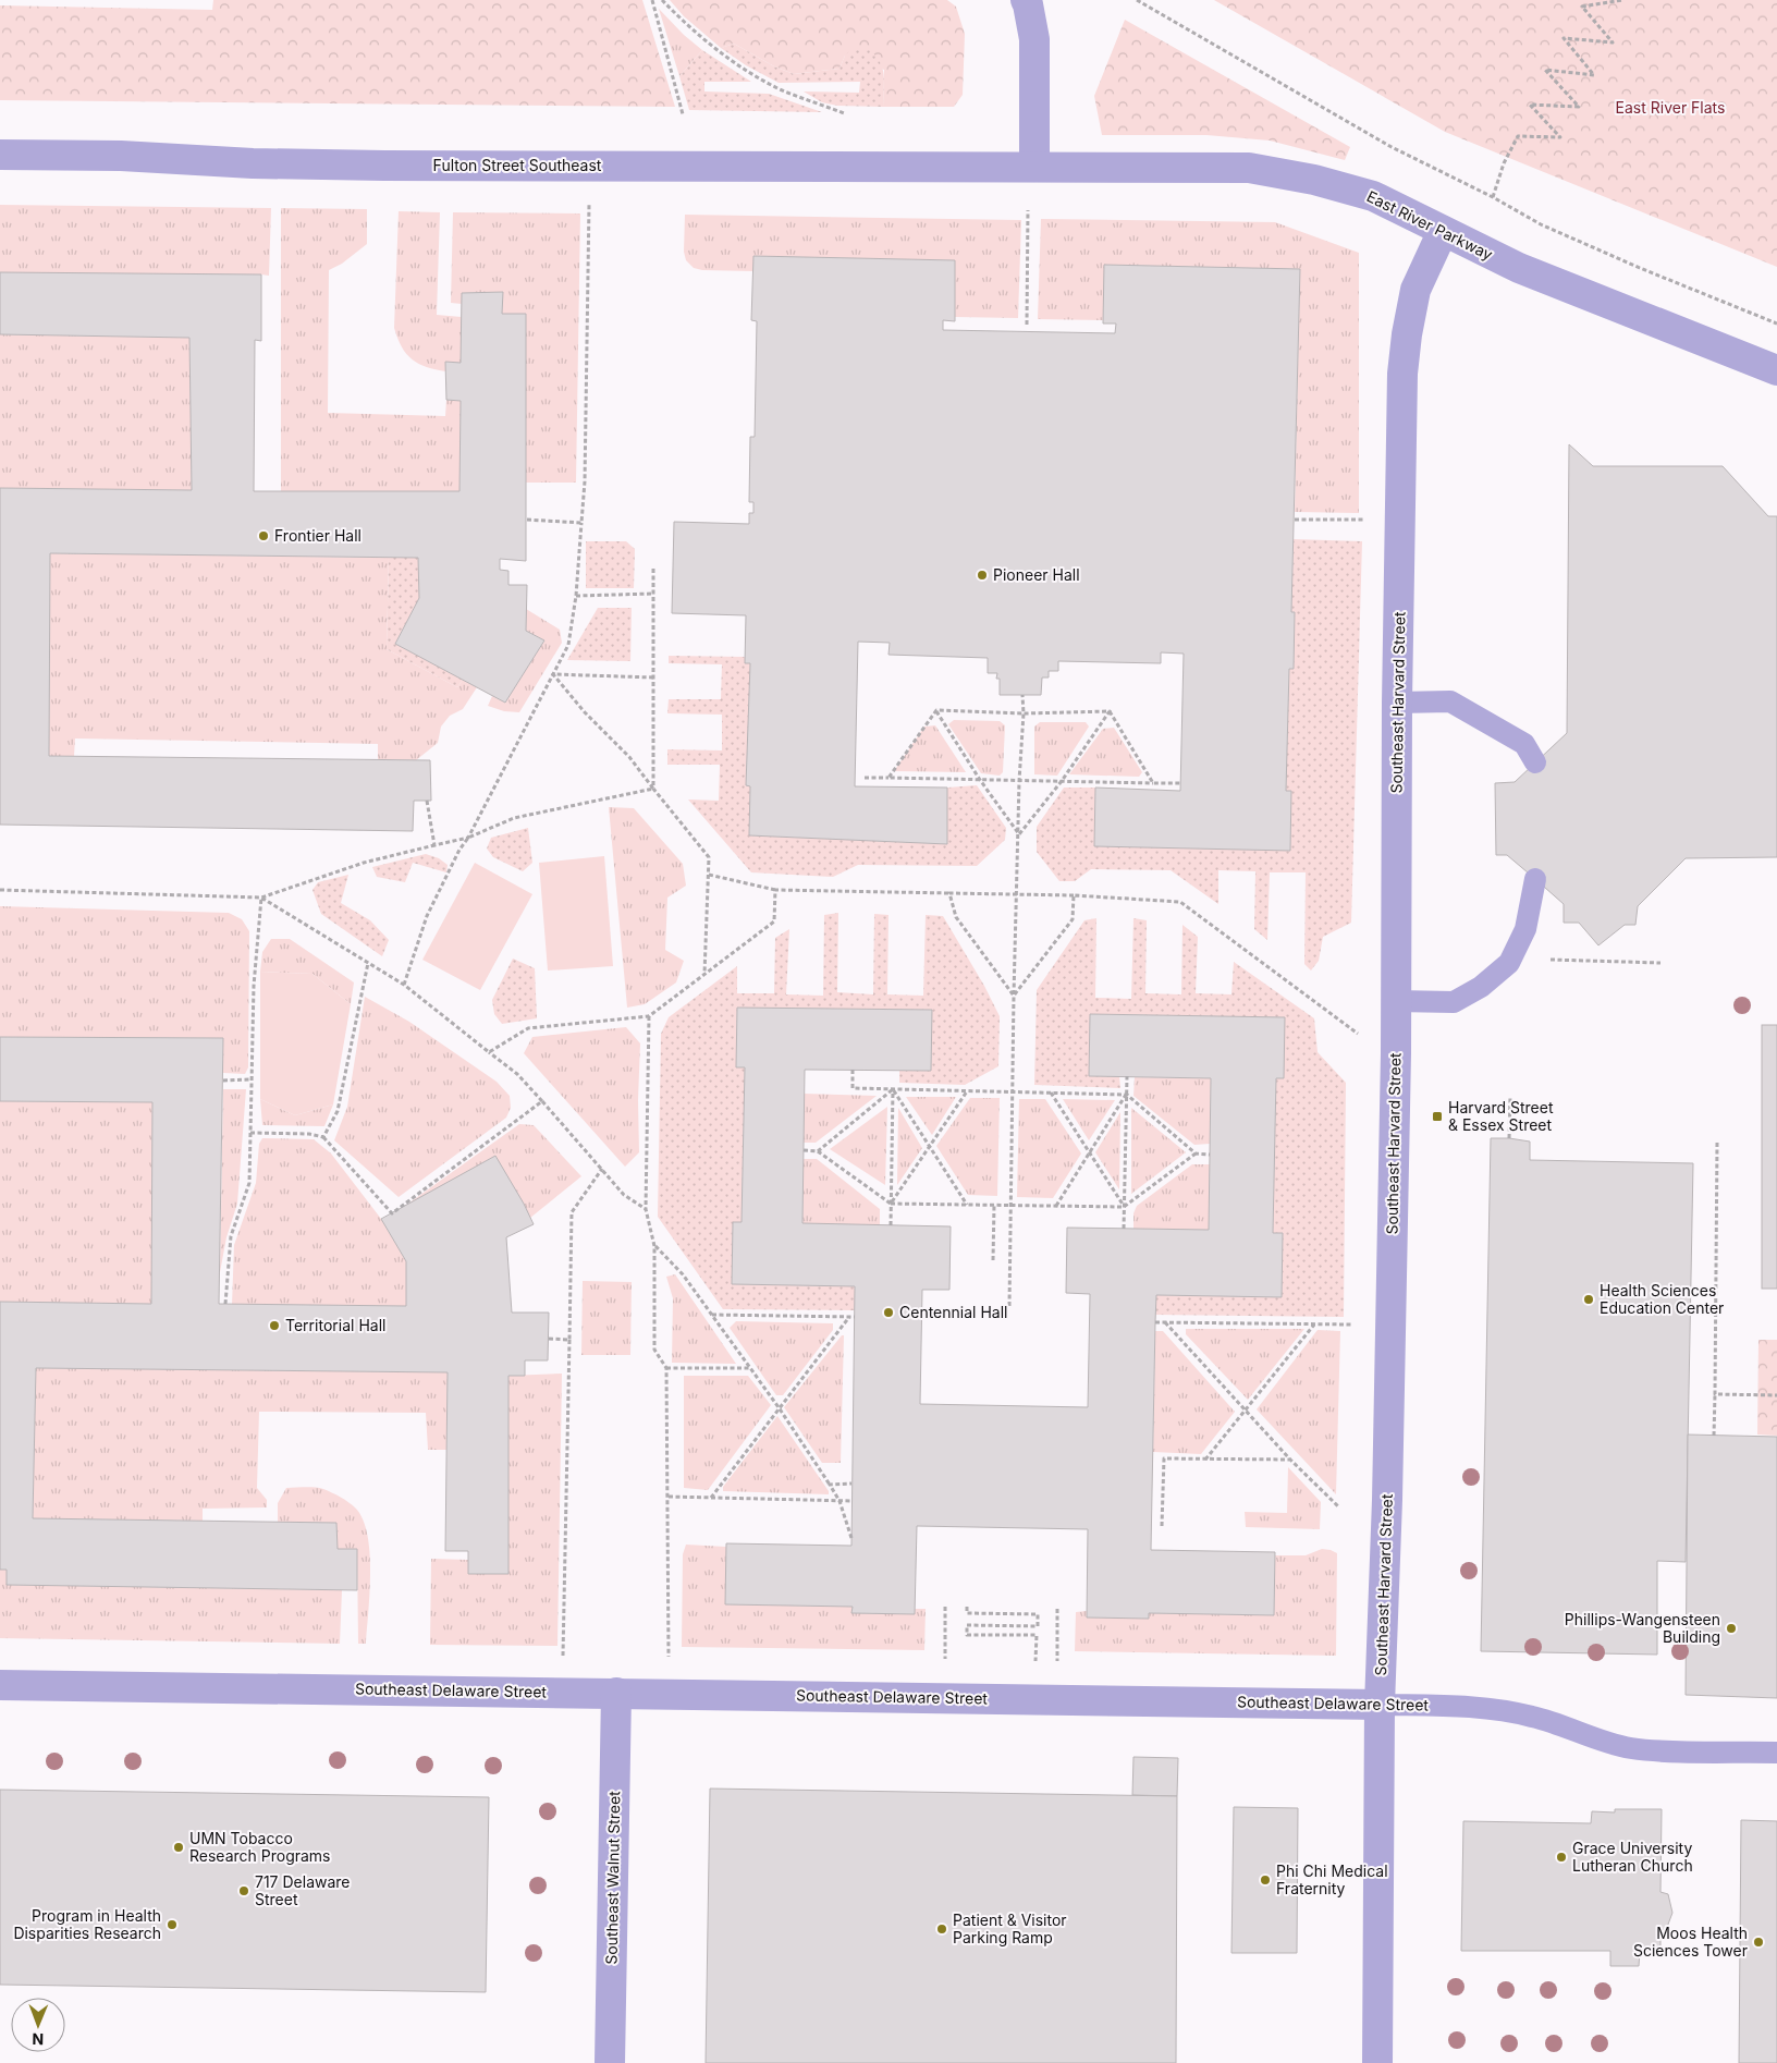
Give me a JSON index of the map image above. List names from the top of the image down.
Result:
{
  "streets": {
    "street": [
      "Fulton Street Southeast",
      "East River Parkway",
      "Southeast Harvard Street",
      "Southeast Delaware Street",
      "Southeast Walnut Street"
    ]
  },
  "crossings": [
    ["Fulton Street Southeast", "East River Parkway"],
    ["East River Parkway", "Southeast Harvard Street"],
    ["Southeast Harvard Street", "Southeast Delaware Street"],
    ["Southeast Delaware Street", "Southeast Walnut Street"]
  ],
  "parks": ["East River Flats"],
  "places": {
    "other": [
      "Frontier Hall",
      "Pioneer Hall",
      "Health Sciences Education Center",
      "Centennial Hall",
      "Territorial Hall",
      "Phillips-Wangensteen Building",
      "UMN Tobacco Research Programs",
      "Grace University Lutheran Church",
      "Phi Chi Medical Fraternity",
      "717 Delaware Street",
      "Program in Health Disparities Research",
      "Patient & Visitor Parking Ramp",
      "Moos Health Sciences Tower"
    ],
    "transit": ["Harvard Street & Essex Street"]
  },
  "north": "bottom"
}
